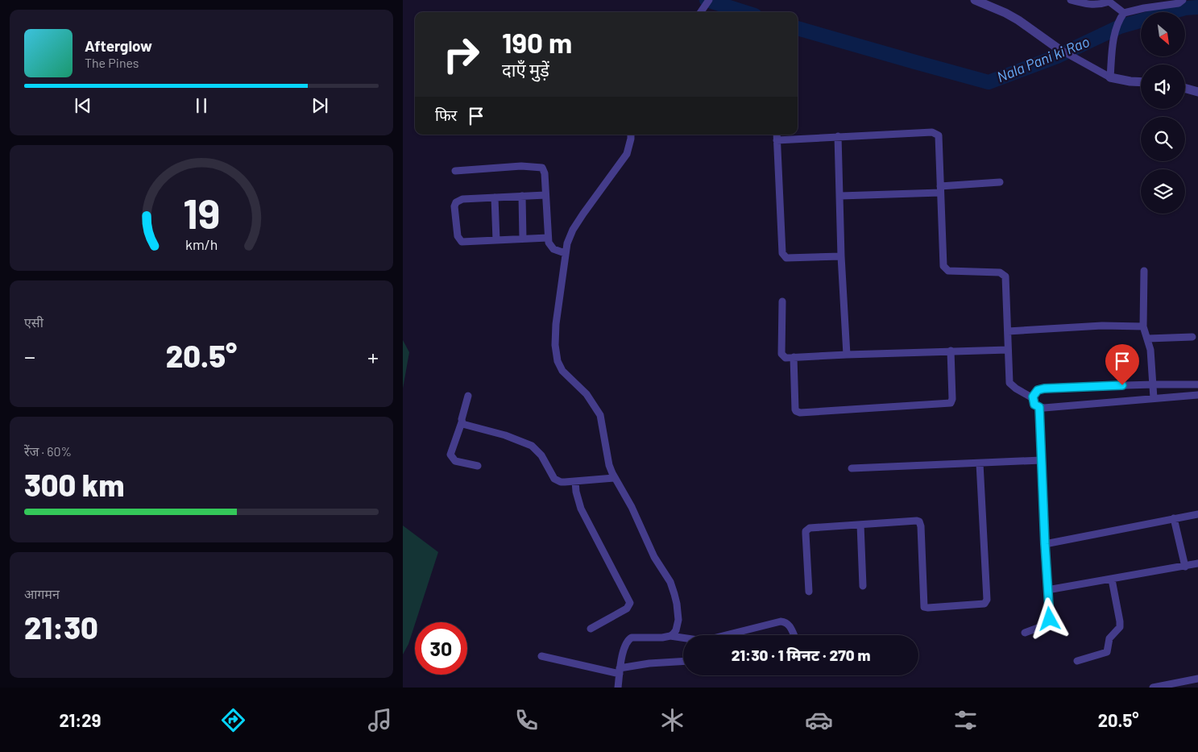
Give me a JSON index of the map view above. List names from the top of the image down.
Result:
{
  "water": ["Nala Pani ki Rao"],
  "north": "bottom right",
  "page": {
    "turn": ["190 m", "दाएँ मुड़ें"],
    "song": ["Afterglow", "The Pines"],
    "then": "फिर",
    "tile": [
      "एसी",
      ["रेंज · 60%", "300 km"],
      ["आगमन", "21:30"]
    ],
    "heat": ["−", "20.5°", "+"],
    "limit": "30",
    "trip": "21:30 · 1 मिनट · 270 m",
    "tabs": ["21:29", "20.5°"],
    "gauge": ["19", "km/h"]
  }
}
